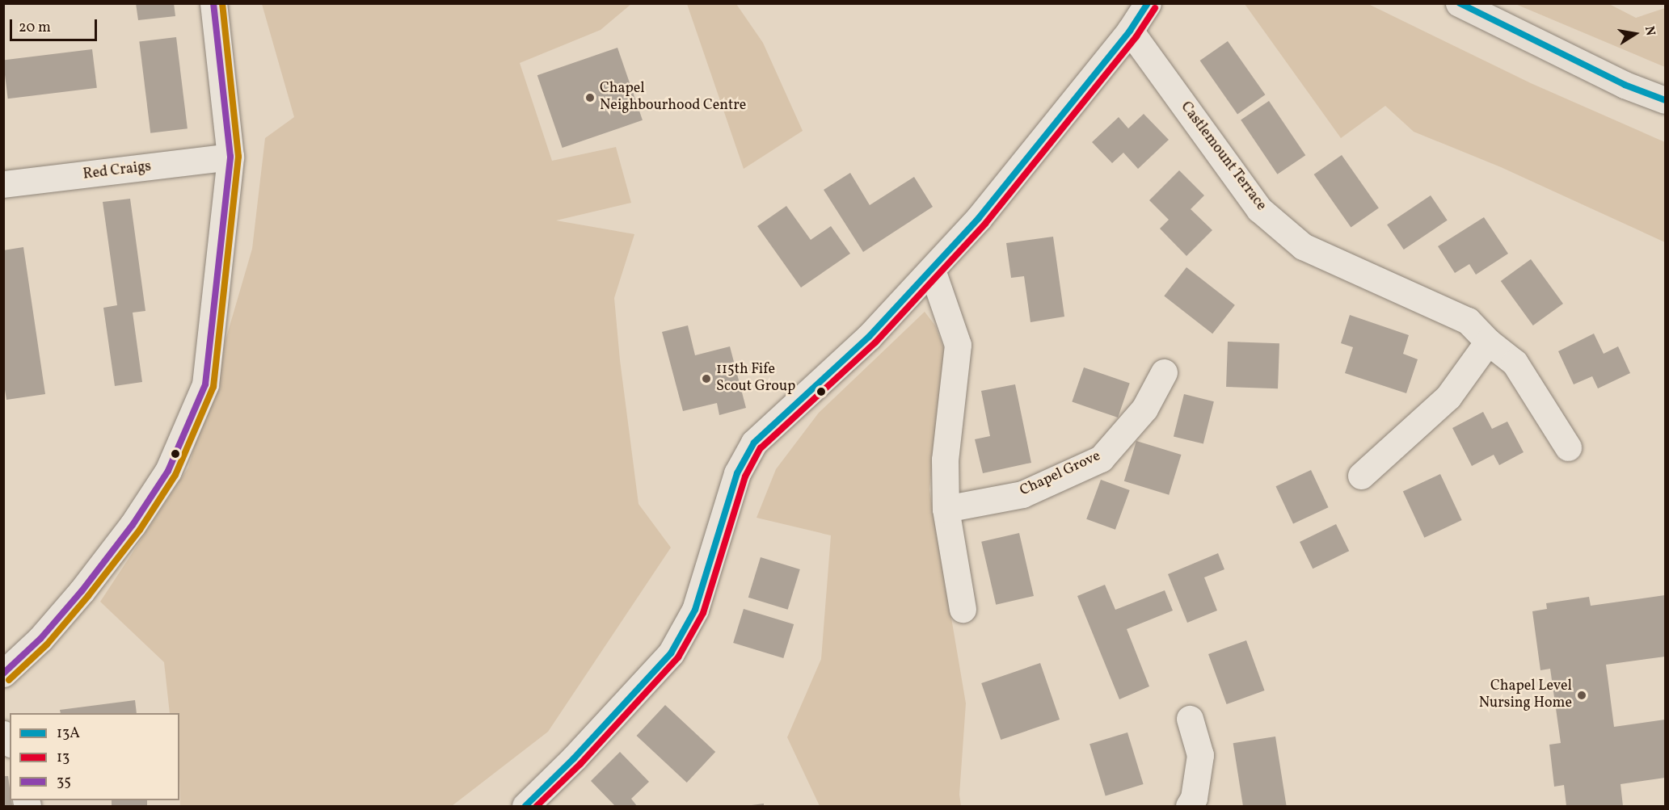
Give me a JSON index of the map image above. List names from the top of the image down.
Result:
{
  "streets": {
    "street": ["Castlemount Terrace", "Red Craigs", "Chapel Grove"]
  },
  "places": ["Chapel Neighbourhood Centre", "115th Fife Scout Group", "Chapel Level Nursing Home"],
  "lines": ["transit line 13A", "transit line 35", "transit line 13"],
  "legend": ["13A", "13", "35"],
  "scale_bar": "20 m",
  "north": "right"
}
